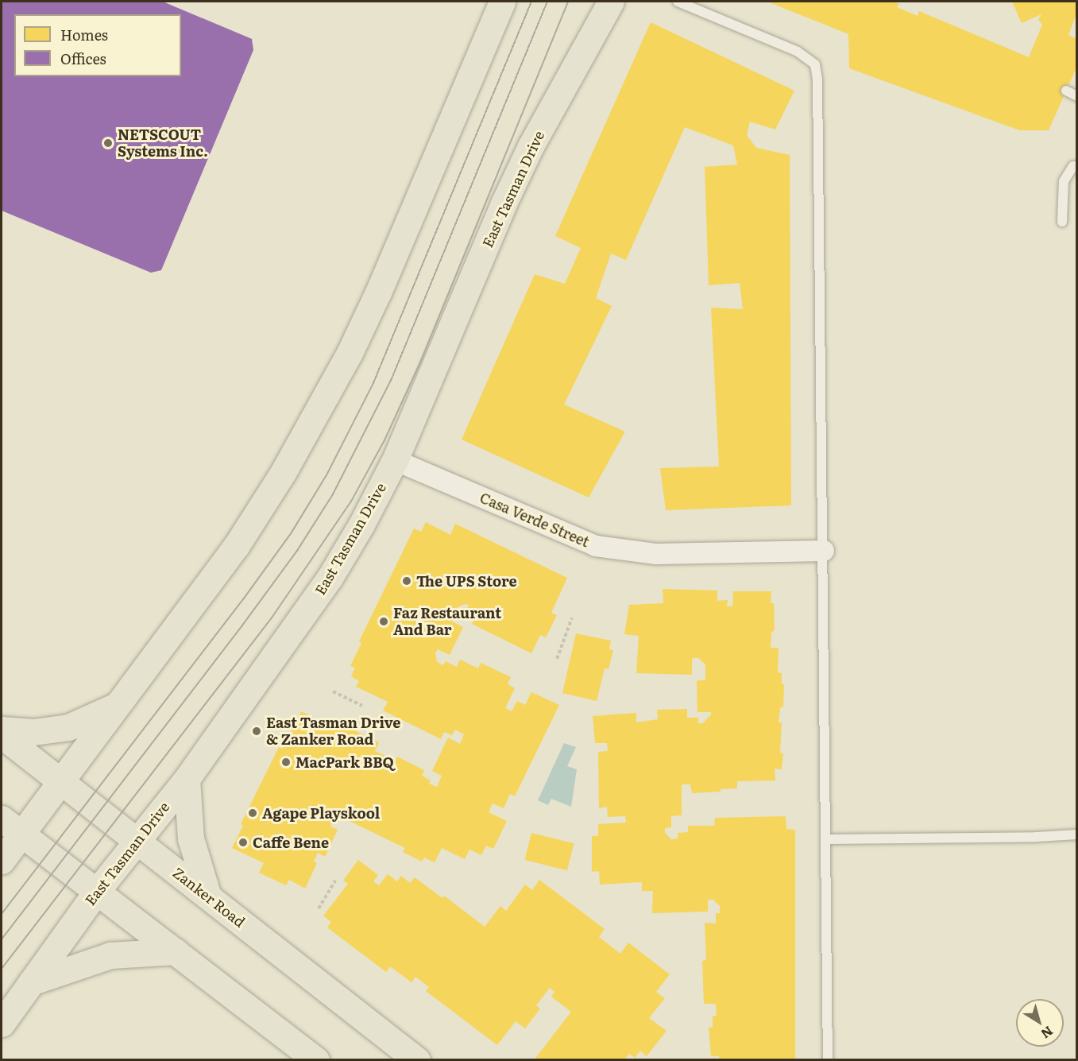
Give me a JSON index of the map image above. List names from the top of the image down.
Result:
{
  "streets": {
    "main road": ["East Tasman Drive", "Zanker Road"],
    "street": ["Casa Verde Street"]
  },
  "crossings": [
    ["East Tasman Drive", "Casa Verde Street"],
    ["East Tasman Drive", "Zanker Road"]
  ],
  "places": [
    "NETSCOUT Systems Inc.",
    "The UPS Store",
    "Faz Restaurant And Bar",
    "East Tasman Drive & Zanker Road",
    "MacPark BBQ",
    "Agape Playskool",
    "Caffe Bene"
  ],
  "legend": ["Homes", "Offices"],
  "north": "bottom right"
}
